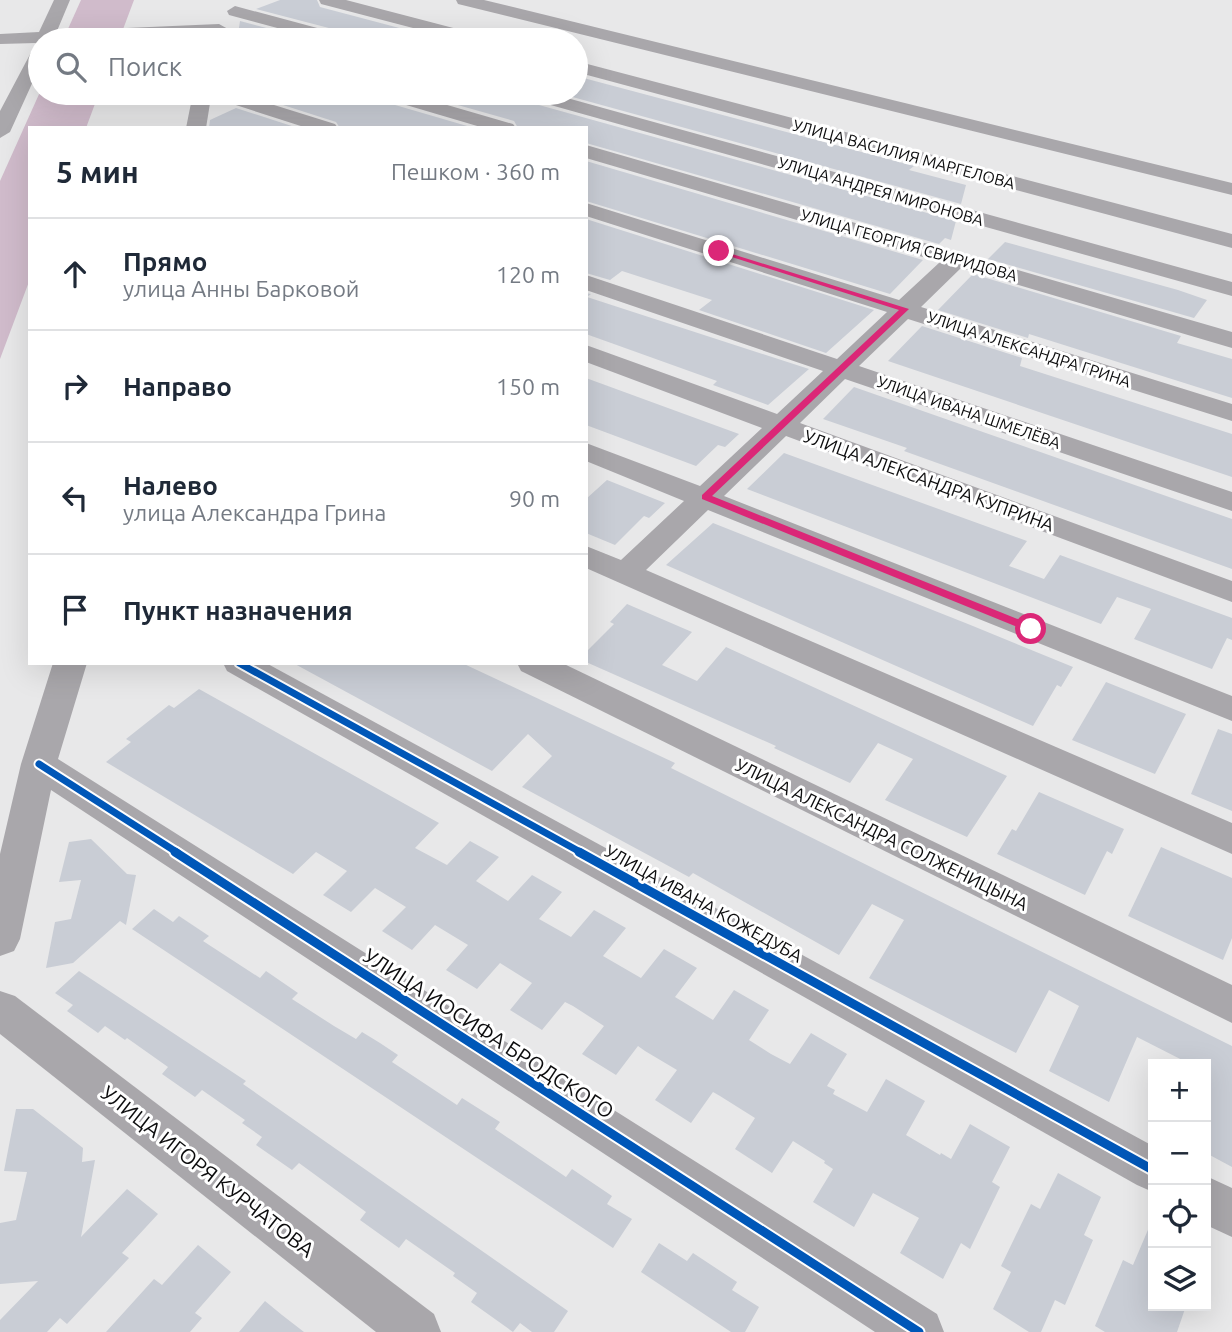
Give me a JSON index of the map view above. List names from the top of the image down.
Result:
{
  "streets": {
    "street": [
      "УЛИЦА ВАСИЛИЯ МАРГЕЛОВА",
      "УЛИЦА АНДРЕЯ МИРОНОВА",
      "УЛИЦА ГЕОРГИЯ СВИРИДОВА",
      "УЛИЦА АЛЕКСАНДРА ГРИНА",
      "УЛИЦА ИВАНА ШМЕЛЁВА",
      "УЛИЦА АЛЕКСАНДРА КУПРИНА",
      "УЛИЦА АЛЕКСАНДРА СОЛЖЕНИЦЫНА",
      "УЛИЦА ИВАНА КОЖЕДУБА",
      "УЛИЦА ИОСИФА БРОДСКОГО",
      "УЛИЦА ИГОРЯ КУРЧАТОВА"
    ]
  },
  "page": {
    "search": "Поиск",
    "heading": ["5 мин", "Пешком · 360 m"],
    "list": [
      ["Прямо", "улица Анны Барковой", "120 m"],
      ["Направо", "150 m"],
      ["Налево", "улица Александра Грина", "90 m"],
      "Пункт назначения"
    ],
    "map_buttons": ["+", "−"]
  }
}
